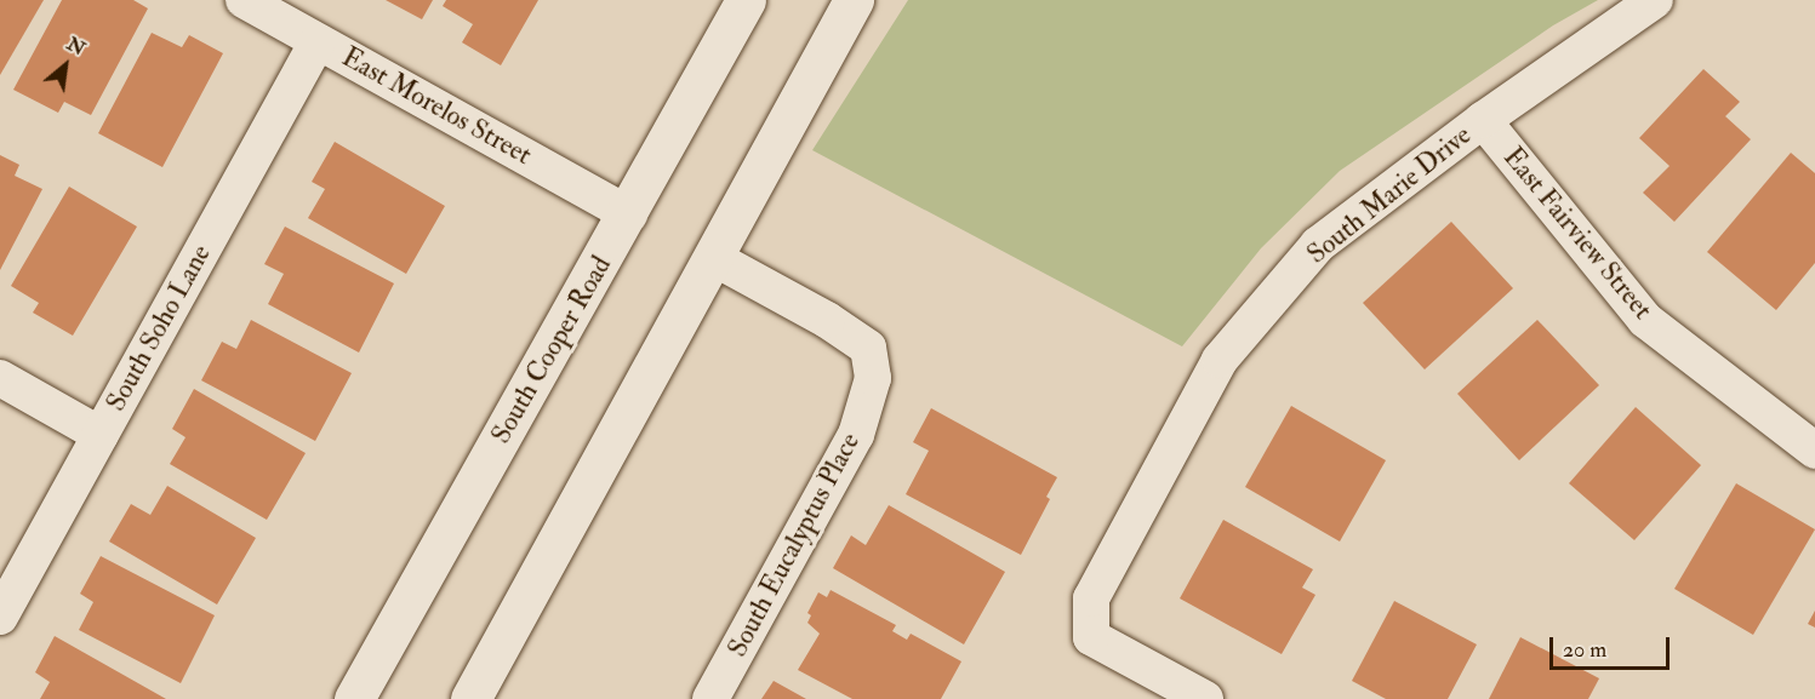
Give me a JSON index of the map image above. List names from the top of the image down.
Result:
{
  "streets": {
    "main road": ["South Cooper Road"],
    "street": [
      "East Morelos Street",
      "South Marie Drive",
      "East Fairview Street",
      "South Soho Lane",
      "South Eucalyptus Place"
    ]
  },
  "crossings": [
    ["East Morelos Street", "South Soho Lane"],
    ["East Morelos Street", "South Cooper Road"],
    ["South Marie Drive", "East Fairview Street"]
  ],
  "scale_bar": "20 m",
  "north": "top right"
}
